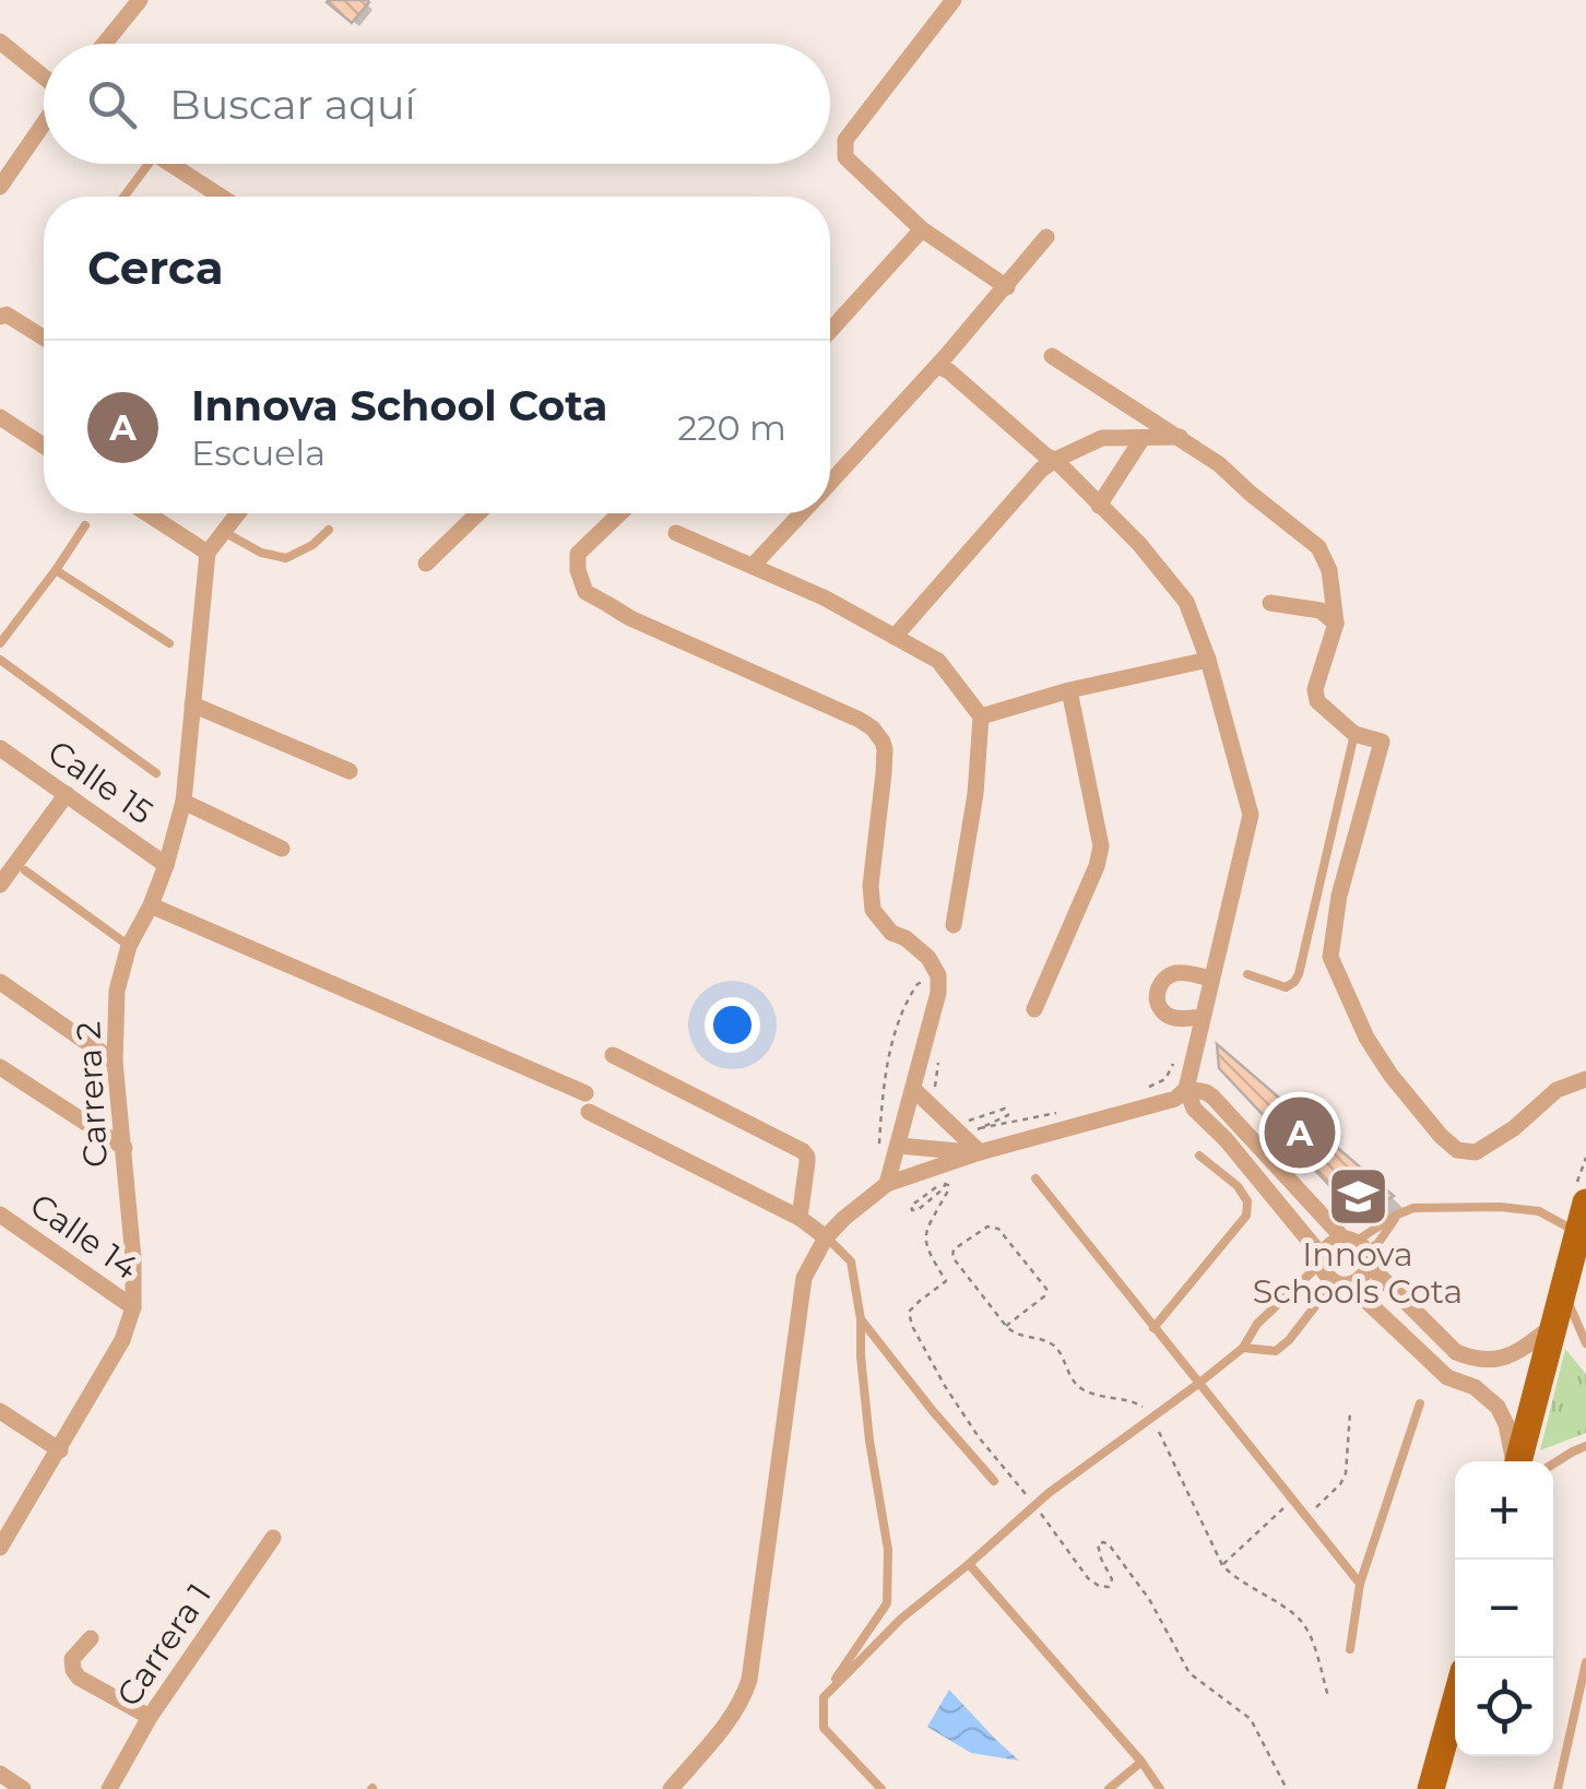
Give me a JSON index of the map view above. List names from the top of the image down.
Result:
{
  "streets": {
    "street": [
      "Calle 15",
      "Carrera 2",
      "Calle 14",
      "Carrera 1"
    ]
  },
  "crossings": [
    ["Calle 15", "Carrera 2"],
    ["Carrera 2", "Calle 14"]
  ],
  "places": {
    "school or university": ["Innova Schools Cota"]
  },
  "page": {
    "search": "Buscar aquí",
    "heading": "Cerca",
    "list": [
      {
        "mark": "A",
        "name": "Innova School Cota",
        "note": "Escuela",
        "value": "220 m"
      }
    ],
    "pins": "A",
    "map_buttons": ["+", "−"]
  }
}
